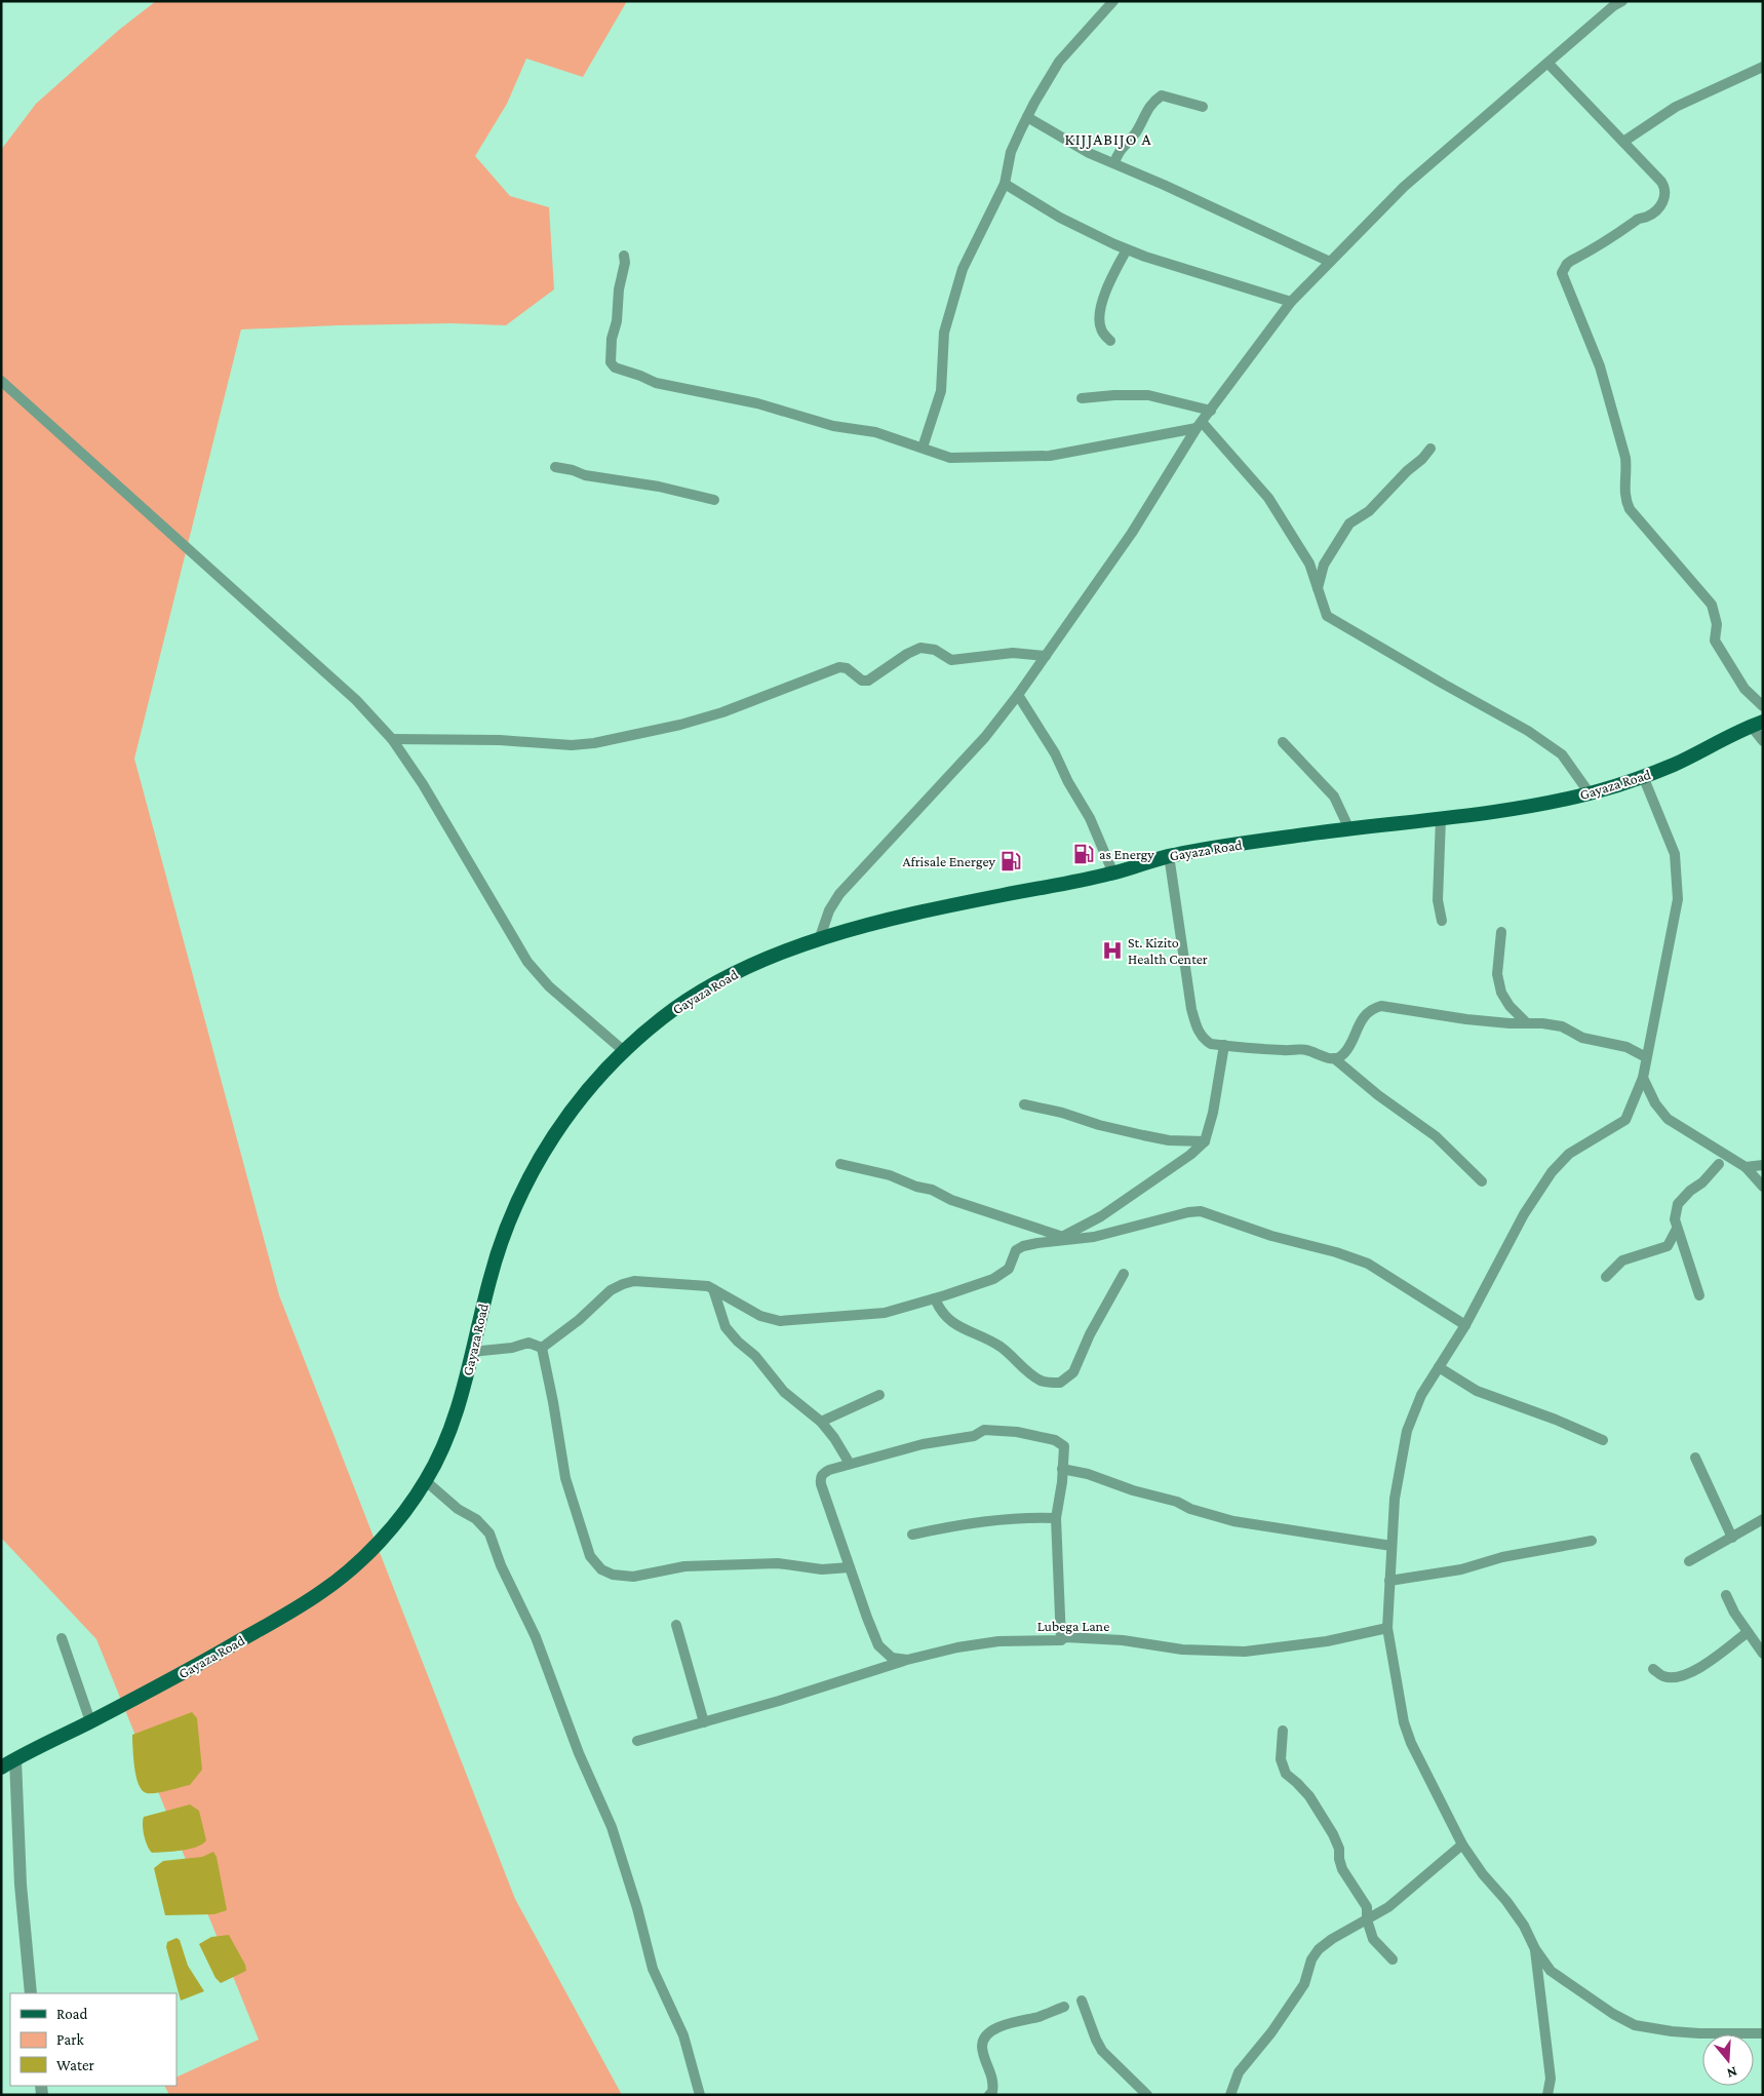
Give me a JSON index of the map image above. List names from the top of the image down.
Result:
{
  "streets": {
    "main road": ["Gayaza Road"],
    "street": ["Lubega Lane"]
  },
  "districts": ["KIJJABIJO A"],
  "places": {
    "fuel station": ["as Energy", "Afrisale Energey"],
    "hospital": ["St. Kizito Health Center"]
  },
  "legend": ["Road", "Park", "Water"],
  "north": "bottom"
}
